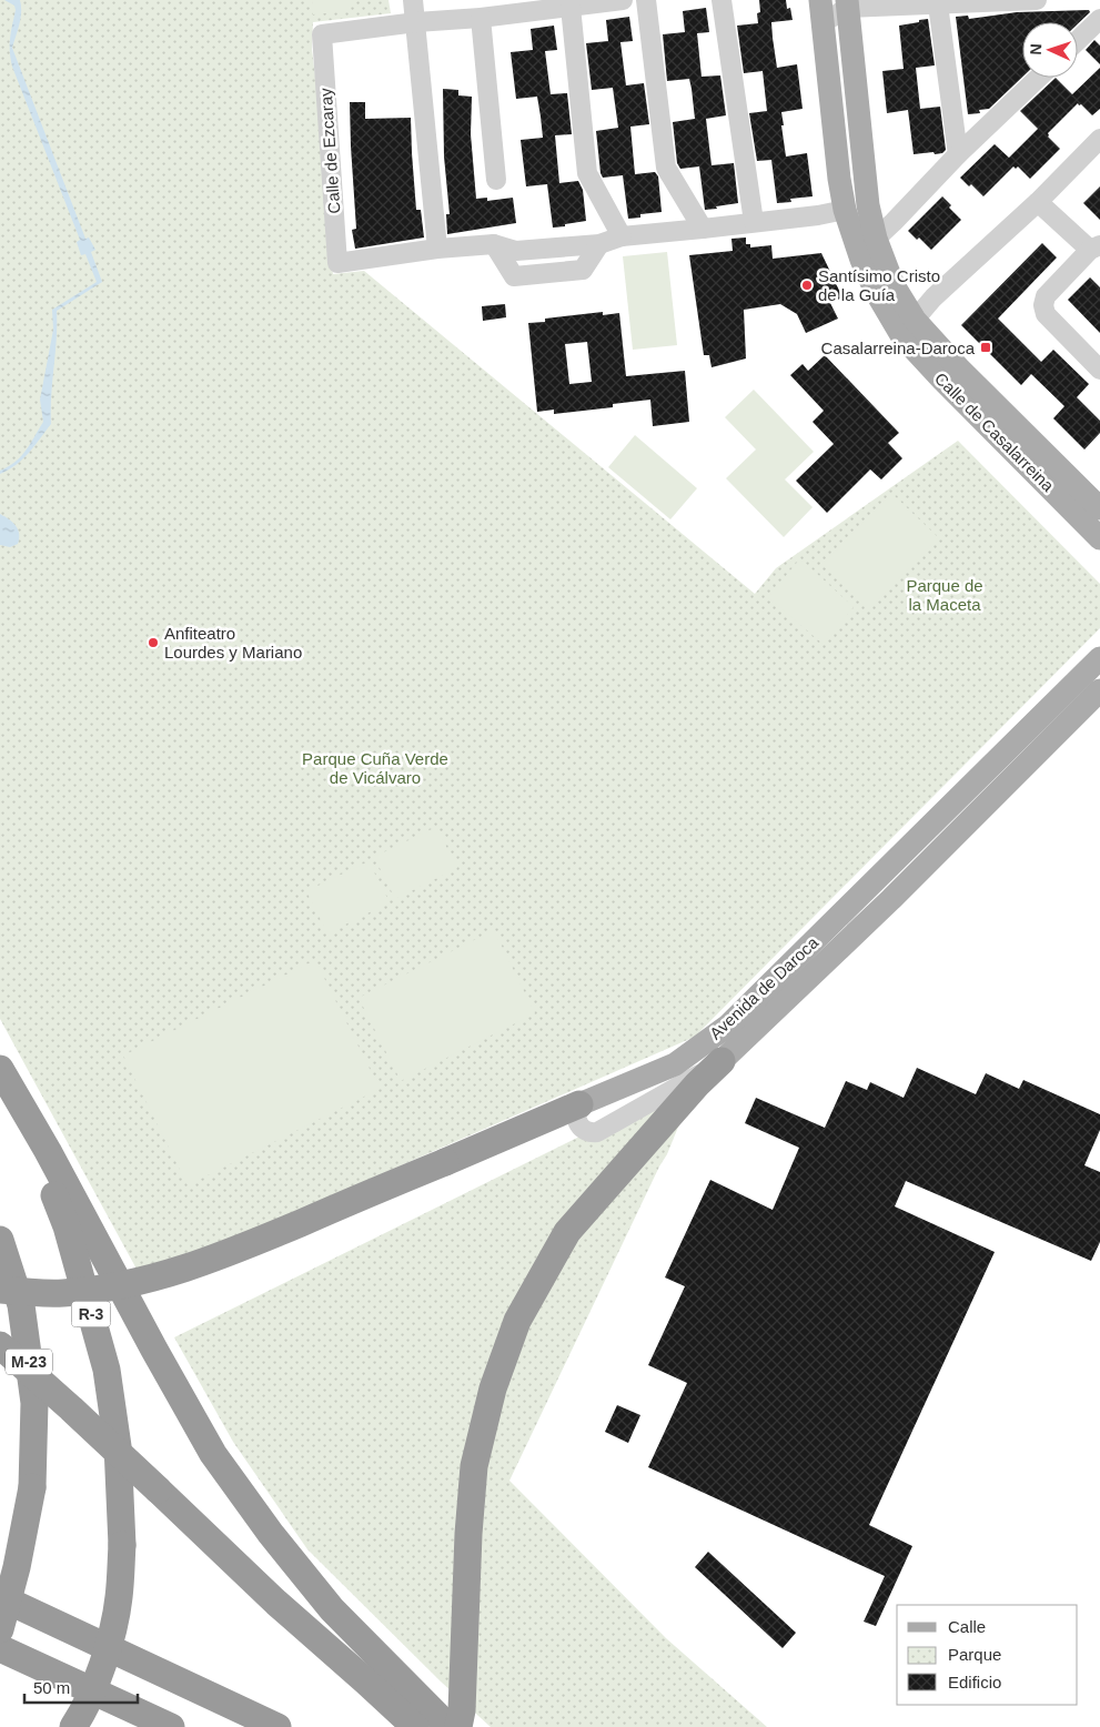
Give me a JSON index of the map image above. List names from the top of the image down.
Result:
{
  "streets": {
    "highway": ["R-3", "M-23"],
    "main road": ["Calle de Casalarreina", "Avenida de Daroca"],
    "street": ["Calle de Ezcaray"]
  },
  "crossings": [
    ["Calle de Ezcaray", "Calle de Casalarreina"]
  ],
  "parks": ["Parque de la Maceta", "Parque Cuña Verde de Vicálvaro"],
  "places": {
    "other": ["Santísimo Cristo de la Guía", "Anfiteatro Lourdes y Mariano"],
    "transit": ["Casalarreina-Daroca"]
  },
  "legend": ["Calle", "Parque", "Edificio"],
  "scale_bar": "50 m",
  "north": "left"
}
